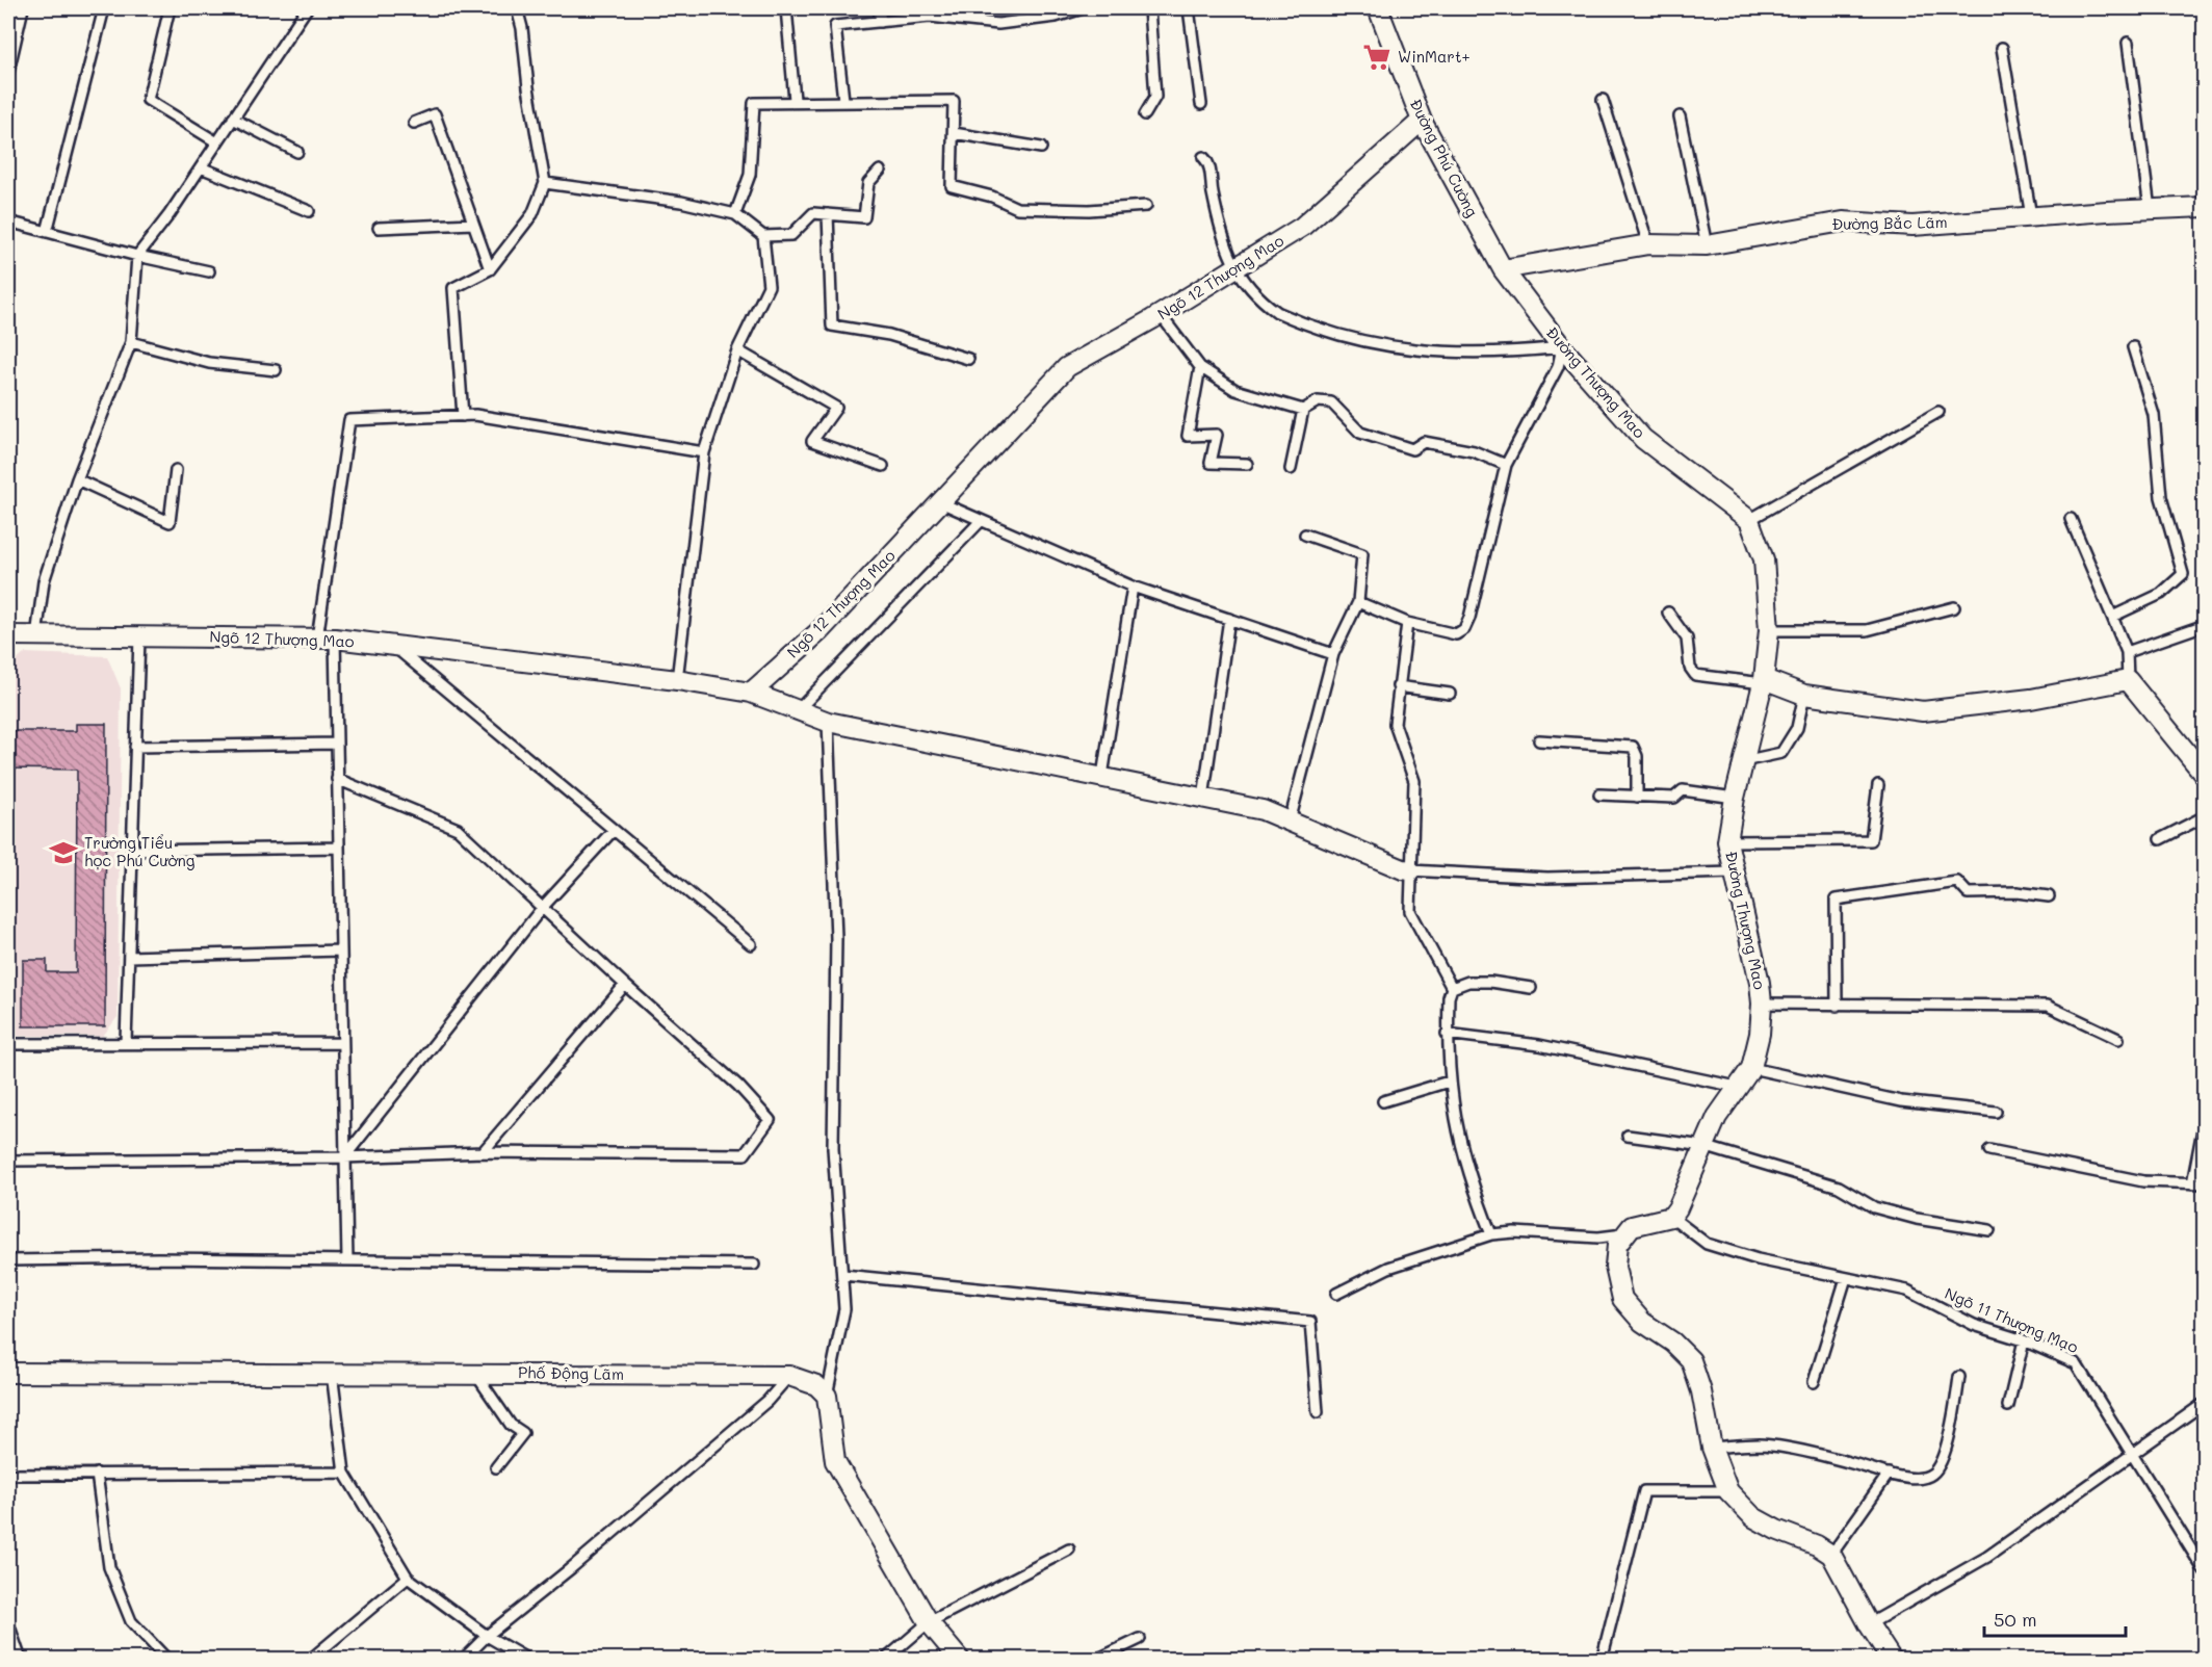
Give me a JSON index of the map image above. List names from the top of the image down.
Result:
{
  "streets": {
    "street": [
      "Đường Phú Cường",
      "Đường Bắc Lãm",
      "Ngõ 12 Thượng Mao",
      "Đường Thượng Mao",
      "Phố Động Lãm"
    ],
    "lane": ["Ngõ 11 Thượng Mạo"]
  },
  "crossings": [
    ["Đường Phú Cường", "Đường Bắc Lãm"],
    ["Đường Phú Cường", "Ngõ 12 Thượng Mao"],
    ["Đường Phú Cường", "Đường Thượng Mao"],
    ["Đường Bắc Lãm", "Đường Thượng Mao"],
    ["Đường Thượng Mao", "Ngõ 11 Thượng Mạo"]
  ],
  "places": {
    "supermarket": ["WinMart+"],
    "school or university": ["Trường Tiểu học Phú Cường"]
  },
  "scale_bar": "50 m"
}
